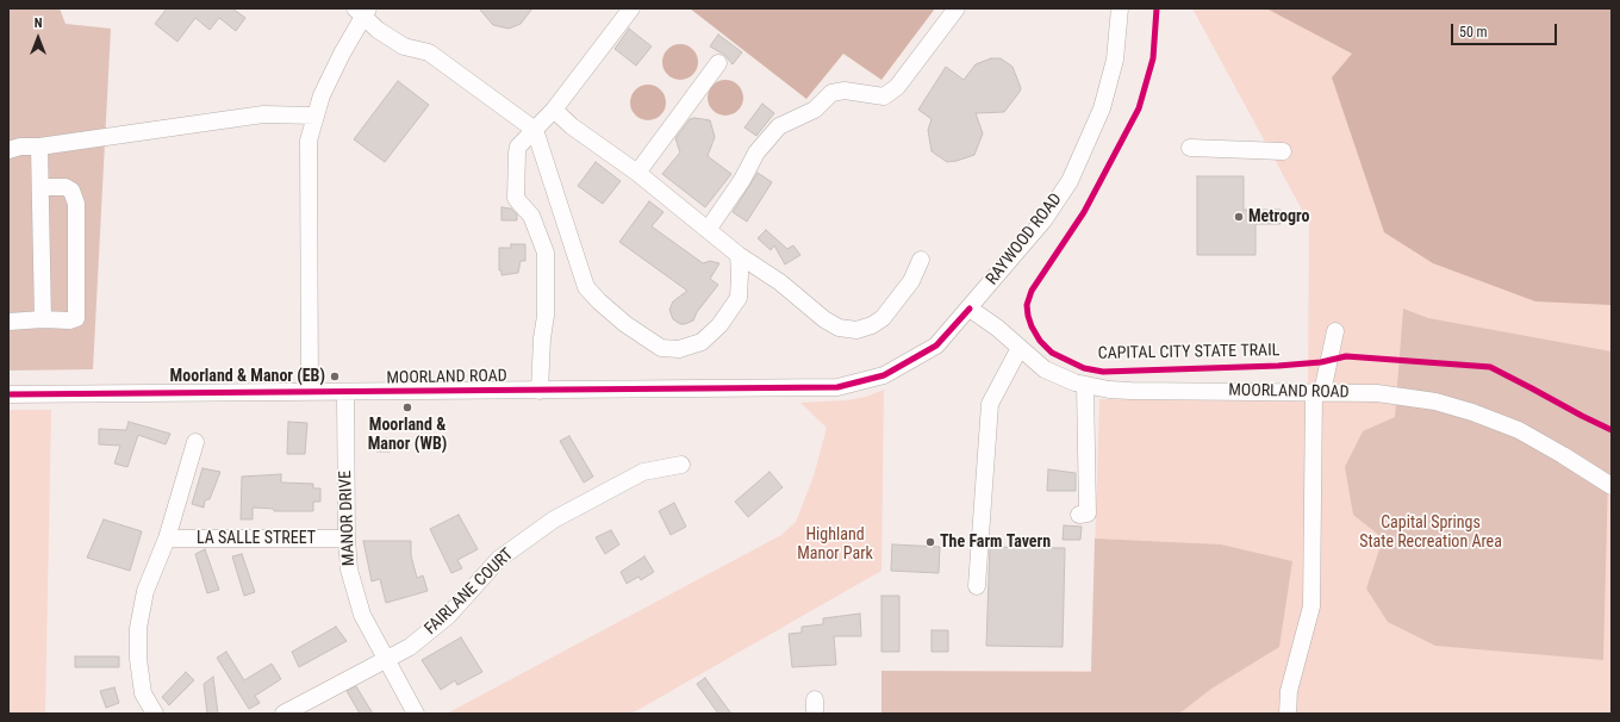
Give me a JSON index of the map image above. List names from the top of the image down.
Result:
{
  "streets": {
    "street": [
      "RAYWOOD ROAD",
      "MOORLAND ROAD",
      "MANOR DRIVE",
      "LA SALLE STREET",
      "FAIRLANE COURT"
    ],
    "cycle path": ["CAPITAL CITY STATE TRAIL"]
  },
  "crossings": [
    ["RAYWOOD ROAD", "MOORLAND ROAD"],
    ["MOORLAND ROAD", "MANOR DRIVE"],
    ["MANOR DRIVE", "LA SALLE STREET"],
    ["MANOR DRIVE", "FAIRLANE COURT"]
  ],
  "parks": ["Capital Springs State Recreation Area", "Highland Manor Park"],
  "places": [
    "Metrogro",
    "Moorland & Manor (EB)",
    "Moorland & Manor (WB)",
    "The Farm Tavern"
  ],
  "scale_bar": "50 m",
  "north": "top"
}
